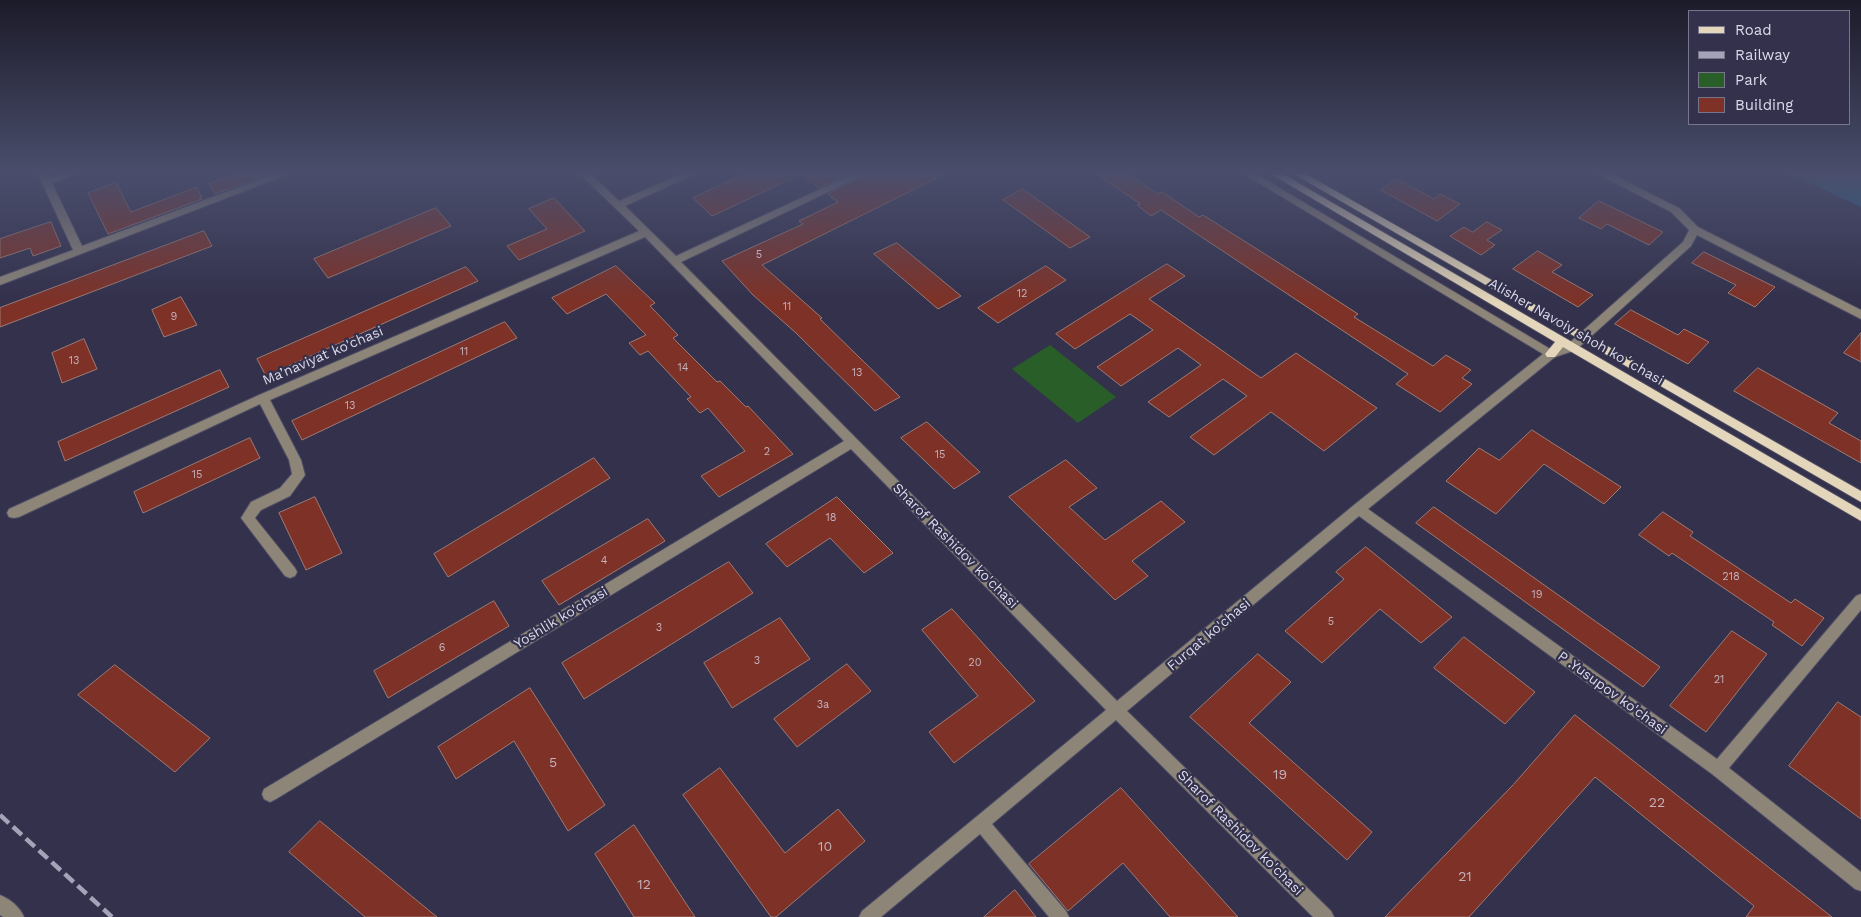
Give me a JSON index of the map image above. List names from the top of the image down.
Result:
{
  "streets": {
    "main road": ["Alisher Navoiy shoh koʻchasi"],
    "street": [
      "Ma’naviyat ko'chasi",
      "Sharof Rashidov ko'chasi",
      "Yoshlik ko'chasi",
      "Furqat ko'chasi",
      "P .Yusupov ko'chasi"
    ]
  },
  "crossings": [
    ["Ma’naviyat ko'chasi", "Sharof Rashidov ko'chasi"],
    ["Sharof Rashidov ko'chasi", "Yoshlik ko'chasi"],
    ["Sharof Rashidov ko'chasi", "Furqat ko'chasi"],
    ["Furqat ko'chasi", "P .Yusupov ko'chasi"]
  ],
  "house_numbers": [
    "5",
    "12",
    "11",
    "9",
    "11",
    "13",
    "14",
    "13",
    "13",
    "2",
    "15",
    "15",
    "18",
    "4",
    "218",
    "19",
    "5",
    "3",
    "6",
    "3",
    "20",
    "21",
    "3a",
    "5",
    "19",
    "22",
    "10",
    "21",
    "12"
  ],
  "legend": [
    "Road",
    "Railway",
    "Park",
    "Building"
  ]
}
